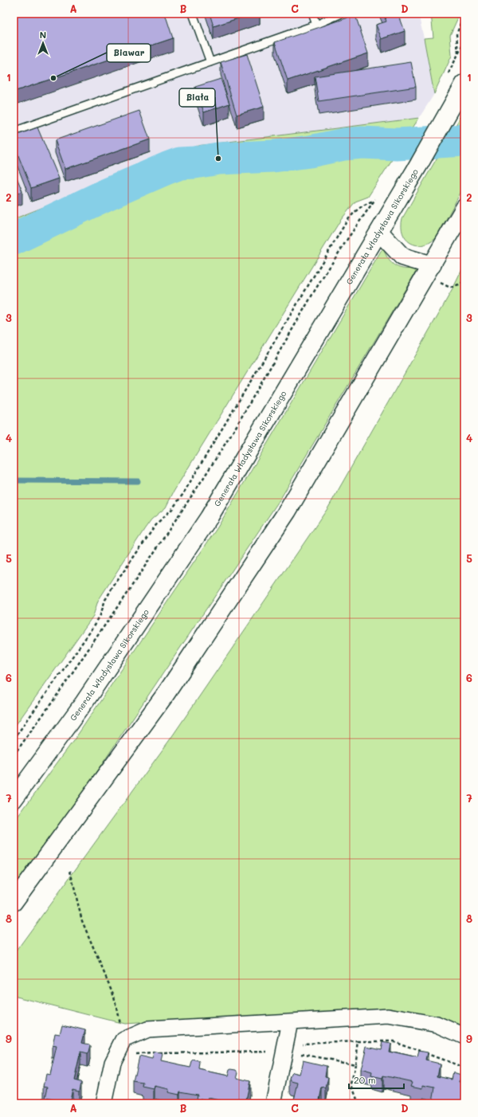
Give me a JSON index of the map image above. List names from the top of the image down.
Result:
{
  "streets": {
    "main road": ["Generała Władysława Sikorskiego"]
  },
  "places": ["Biawar", "Biała"],
  "scale_bar": "20 m",
  "north": "top",
  "grid": {
    "columns": [
      "A",
      "B",
      "C",
      "D"
    ],
    "rows": [
      "1",
      "2",
      "3",
      "4",
      "5",
      "6",
      "7",
      "8",
      "9"
    ]
  }
}
